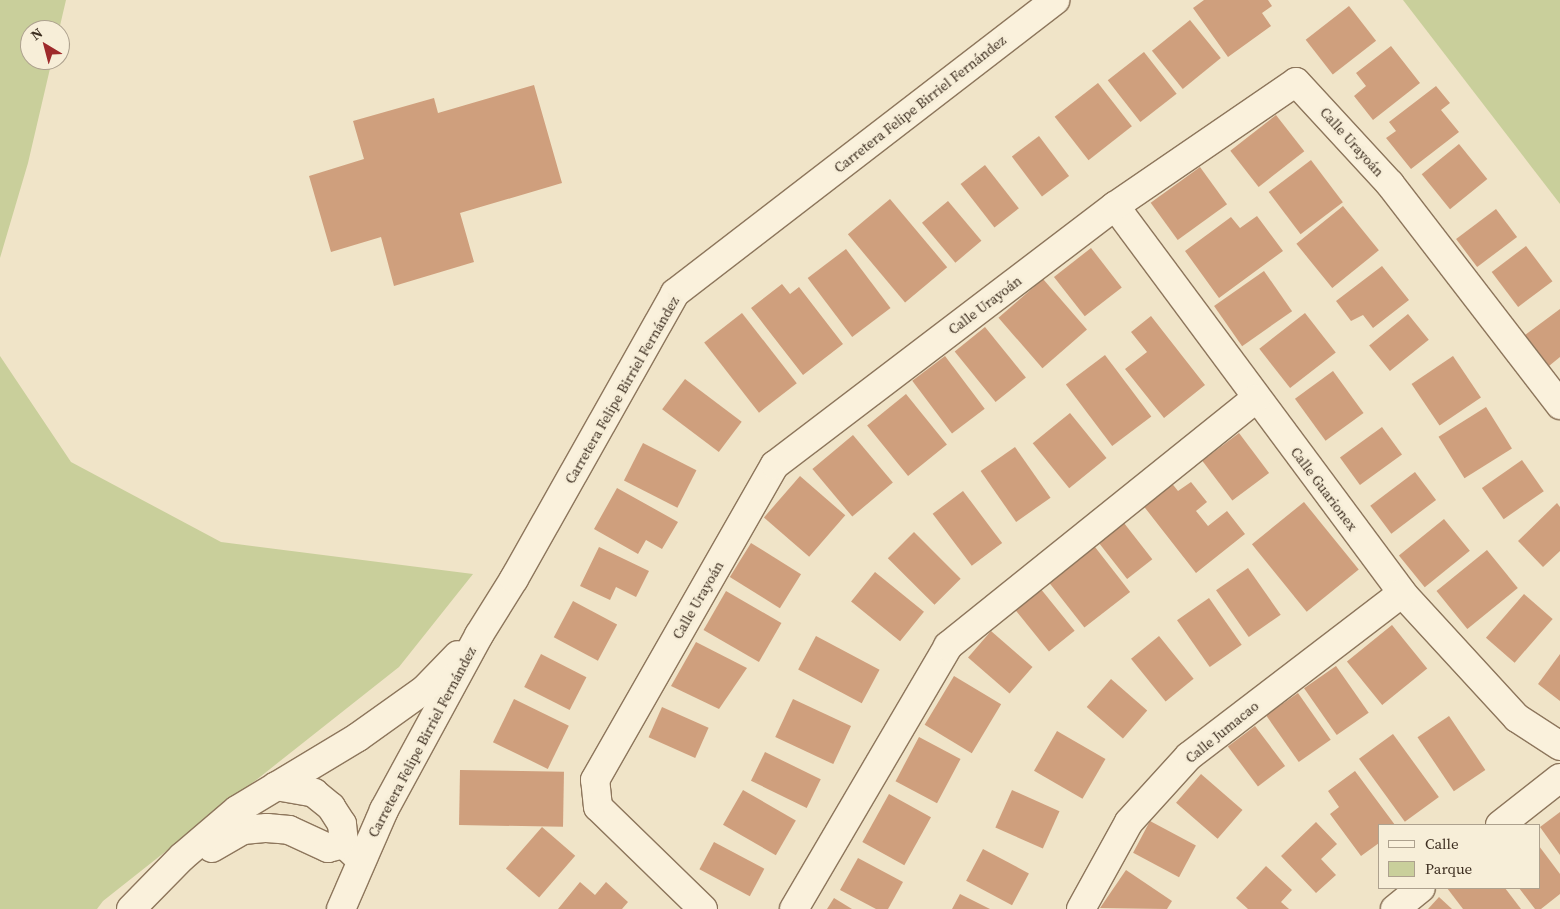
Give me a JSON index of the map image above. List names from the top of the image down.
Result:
{
  "streets": {
    "street": [
      "Carretera Felipe Birriel Fernández",
      "Calle Urayoán",
      "Calle Guarionex",
      "Calle Jumacao"
    ]
  },
  "crossings": [
    ["Calle Urayoán", "Calle Guarionex"],
    ["Calle Guarionex", "Calle Jumacao"]
  ],
  "legend": ["Calle", "Parque"],
  "north": "top left"
}
